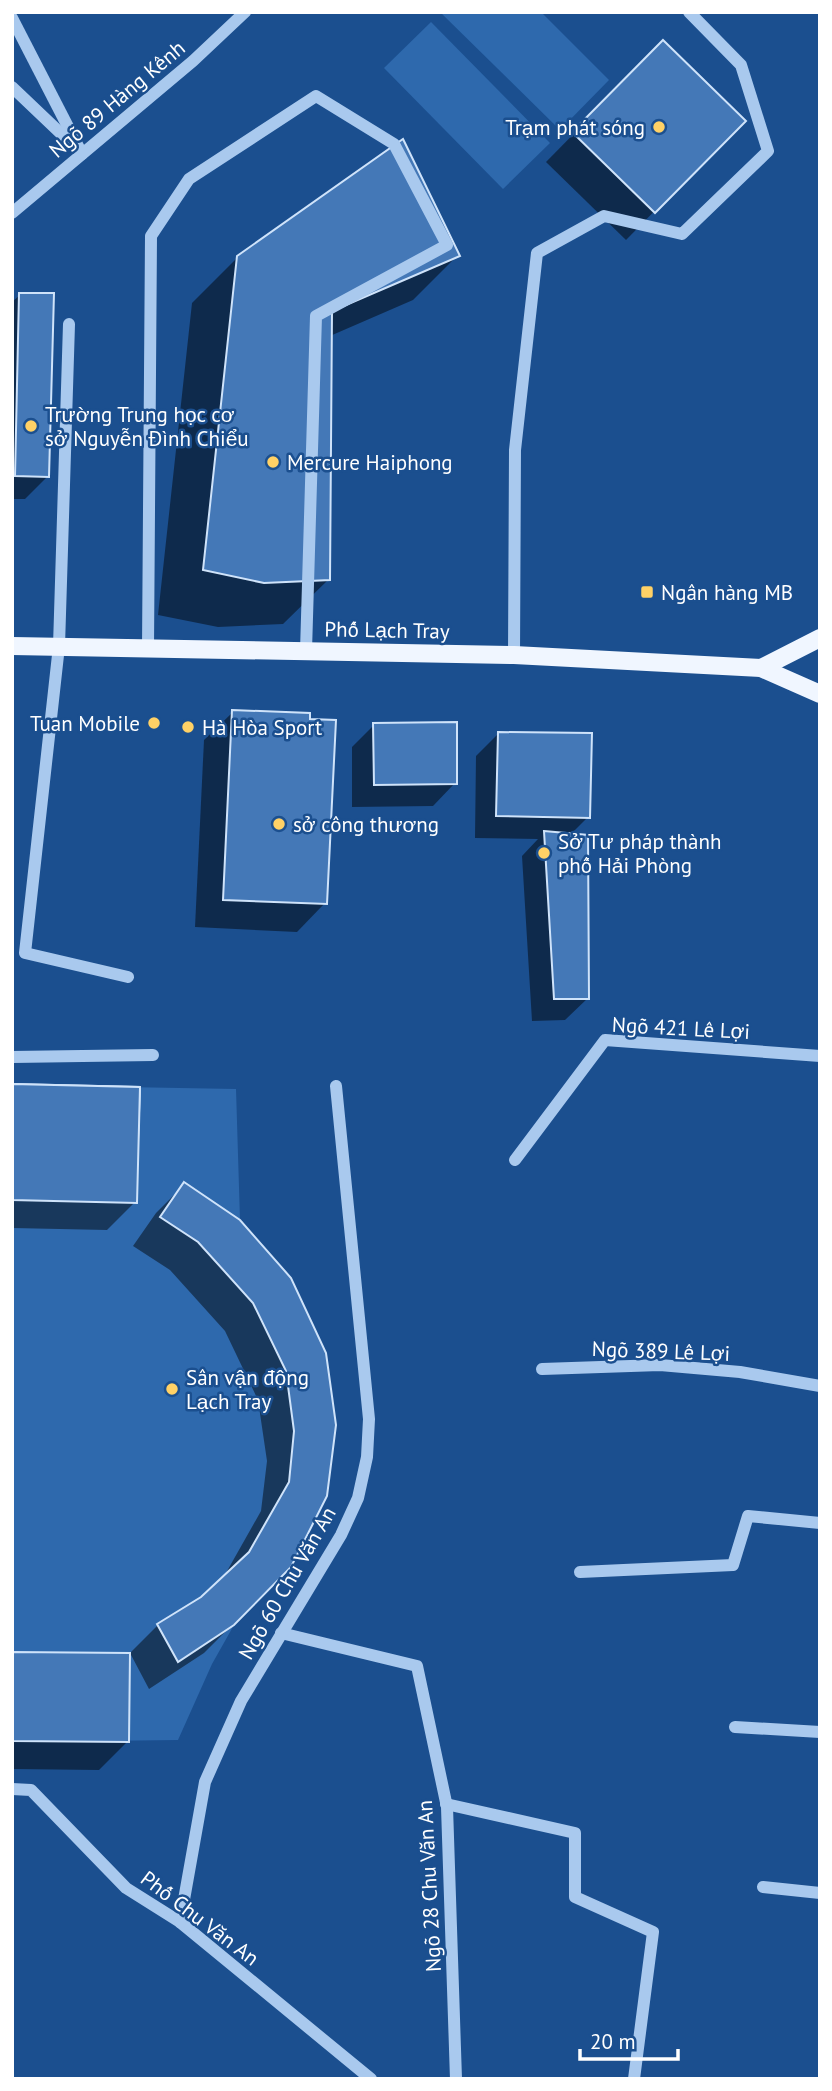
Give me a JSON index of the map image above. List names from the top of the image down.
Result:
{
  "streets": {
    "main road": ["Phố Lạch Tray"],
    "street": [
      "Ngõ 89 Hàng Kênh",
      "Ngõ 421 Lê Lợi",
      "Ngõ 389 Lê Lợi",
      "Ngõ 60 Chu Văn An",
      "Ngõ 28 Chu Văn An",
      "Phố Chu Văn An"
    ]
  },
  "crossings": [
    ["Ngõ 60 Chu Văn An", "Ngõ 28 Chu Văn An"],
    ["Ngõ 60 Chu Văn An", "Phố Chu Văn An"]
  ],
  "places": {
    "other": [
      "Trạm phát sóng",
      "Trường Trung học cơ sở Nguyễn Đình Chiểu",
      "Mercure Haiphong",
      "Tuan Mobile",
      "Hà Hòa Sport",
      "sở công thương",
      "Sở Tư pháp thành phố Hải Phòng",
      "Sân vận động Lạch Tray"
    ],
    "transit": ["Ngân hàng MB"]
  },
  "scale_bar": "20 m"
}
